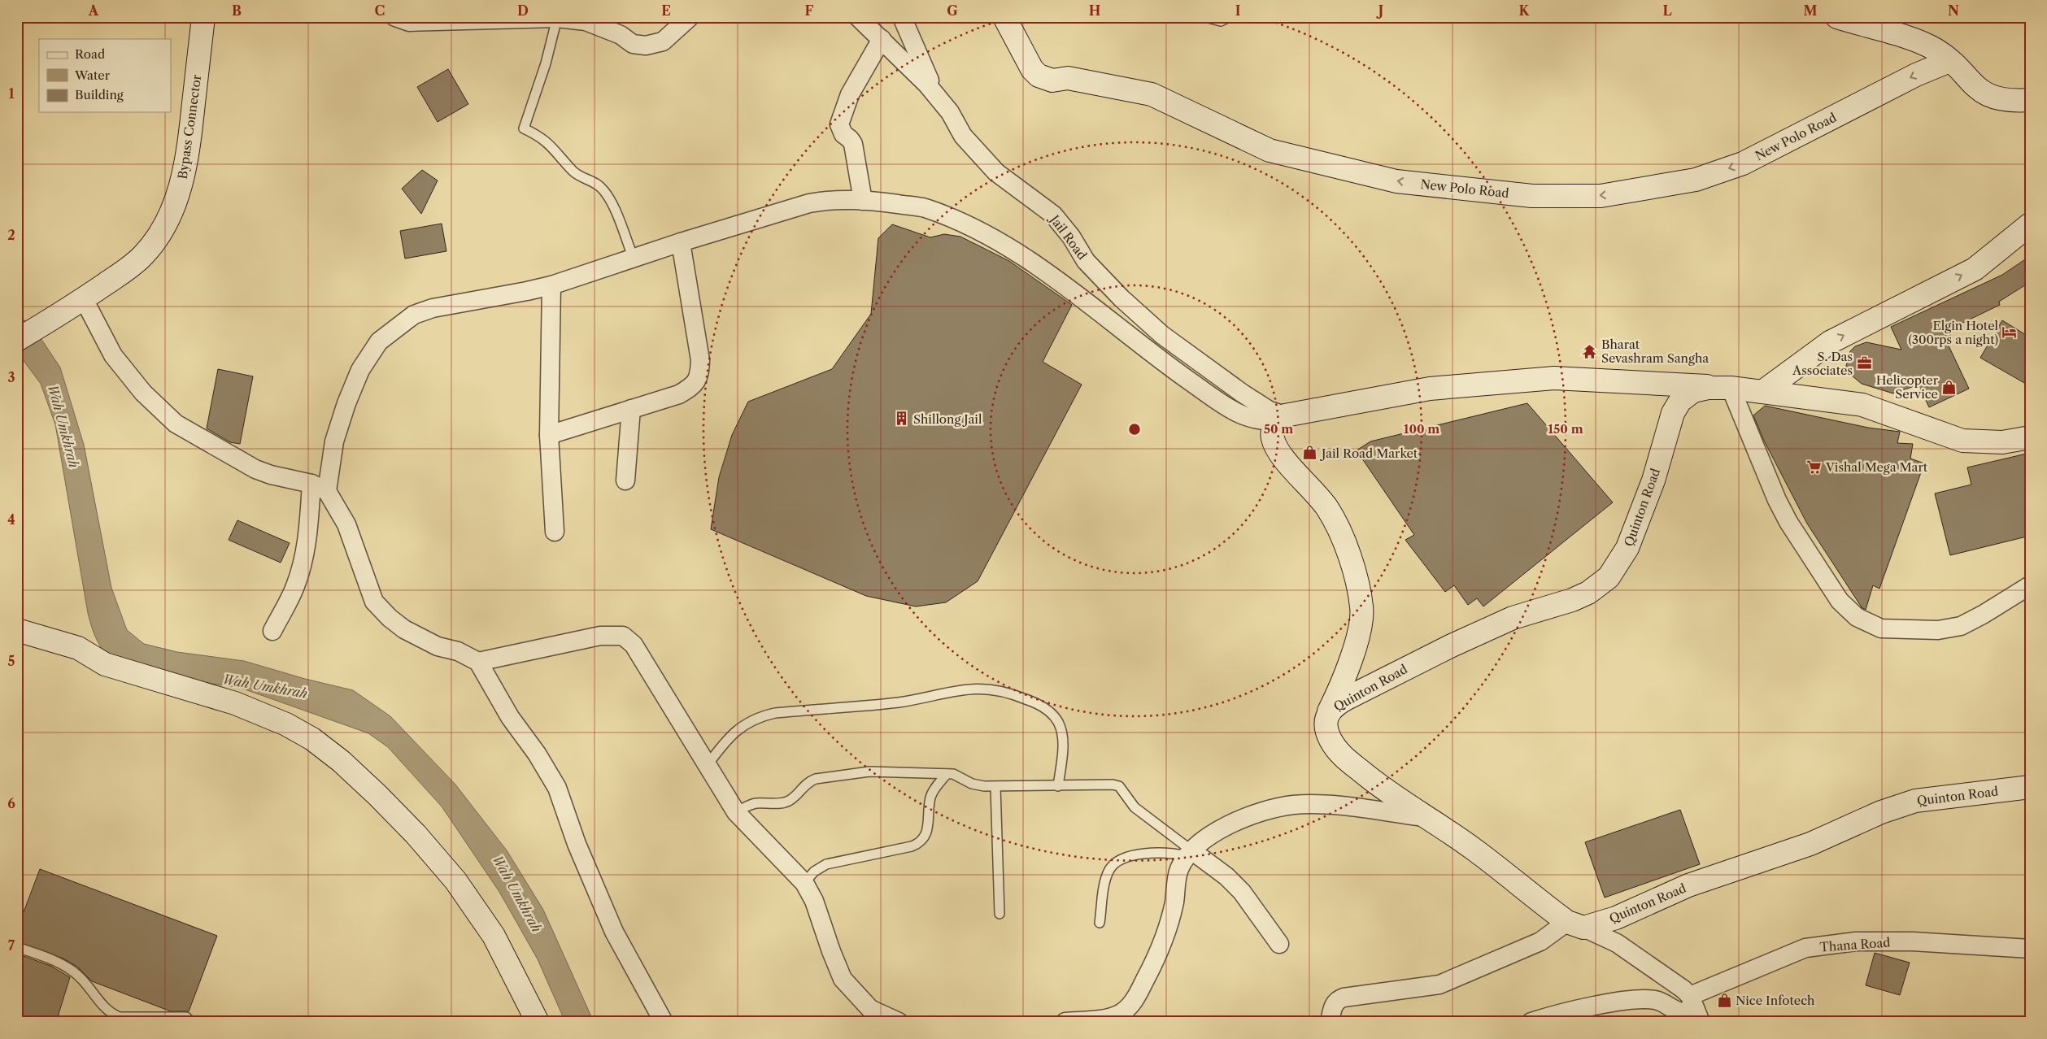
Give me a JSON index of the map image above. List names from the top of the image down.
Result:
{
  "streets": {
    "street": [
      "Bypass Connector",
      "New Polo Road",
      "Jail Road",
      "Quinton Road",
      "Thana Road"
    ]
  },
  "water": ["Wah Umkhrah"],
  "places": {
    "hotel": ["Elgin Hotel (300rps a night)"],
    "temple": ["Bharat Sevashram Sangha"],
    "office": ["S. Das Associates"],
    "shop": ["Helicopter Service", "Jail Road Market", "Nice Infotech"],
    "building": ["Shillong Jail"],
    "supermarket": ["Vishal Mega Mart"]
  },
  "legend": ["Road", "Water", "Building"],
  "grid": {
    "columns": [
      "A",
      "B",
      "C",
      "D",
      "E",
      "F",
      "G",
      "H",
      "I",
      "J",
      "K",
      "L",
      "M",
      "N"
    ],
    "rows": [
      "1",
      "2",
      "3",
      "4",
      "5",
      "6",
      "7"
    ]
  },
  "rings": ["50 m", "100 m", "150 m"]
}
